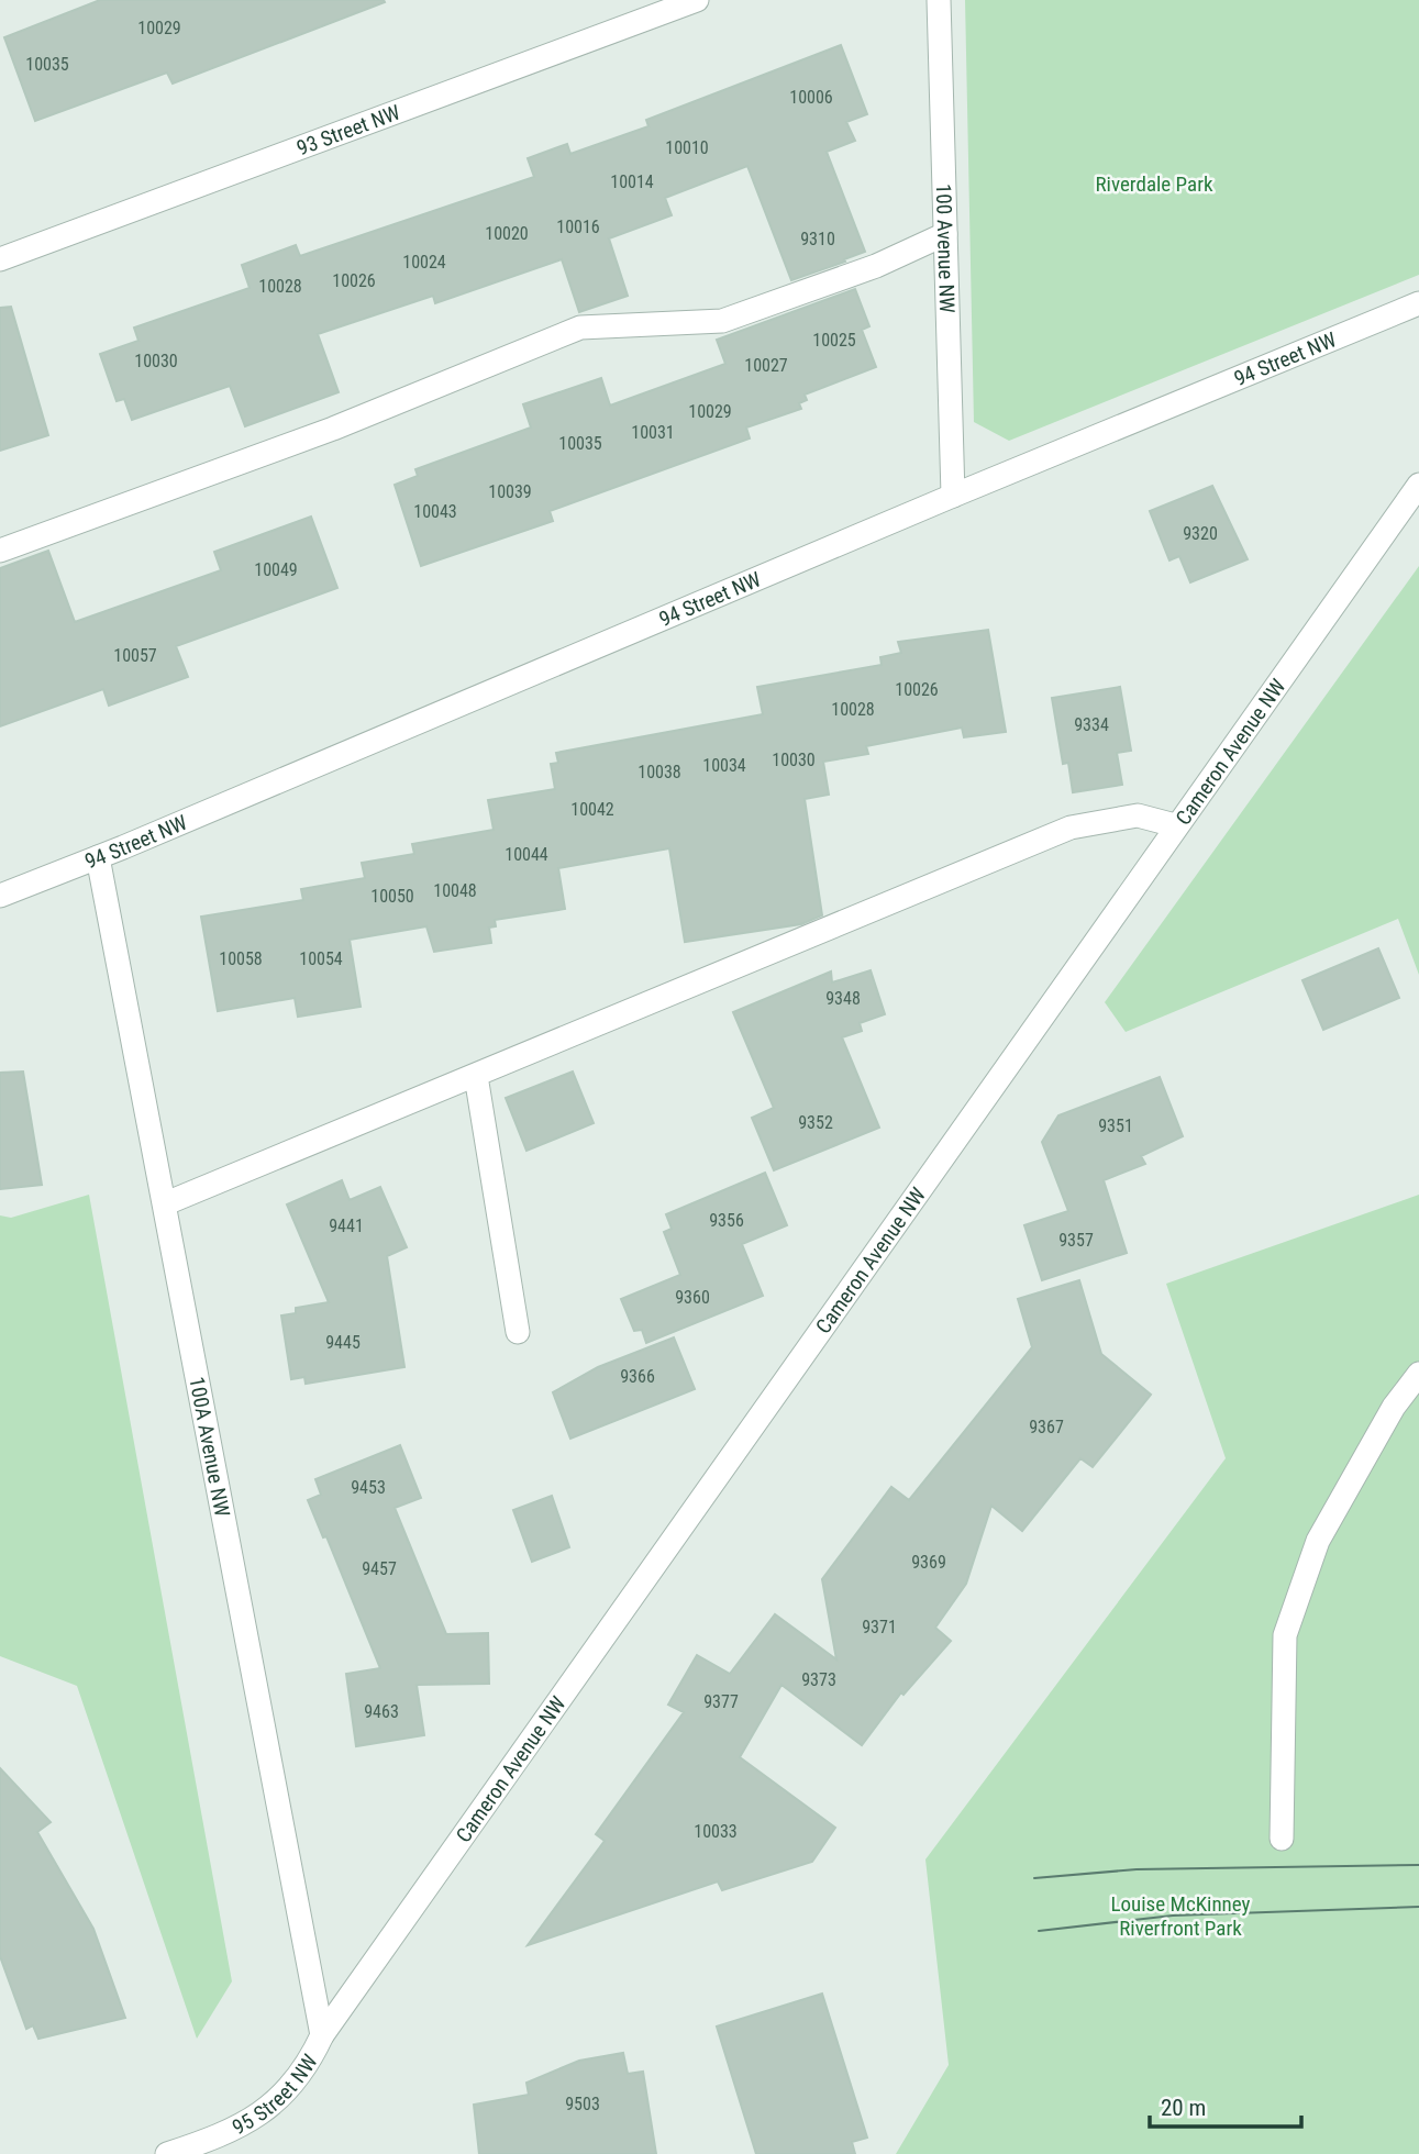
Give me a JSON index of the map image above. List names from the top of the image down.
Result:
{
  "streets": {
    "street": [
      "93 Street NW",
      "100 Avenue NW",
      "94 Street NW",
      "Cameron Avenue NW",
      "100A Avenue NW",
      "95 Street NW"
    ]
  },
  "crossings": [
    ["100 Avenue NW", "94 Street NW"],
    ["94 Street NW", "100A Avenue NW"],
    ["Cameron Avenue NW", "100A Avenue NW"],
    ["Cameron Avenue NW", "95 Street NW"],
    ["100A Avenue NW", "95 Street NW"]
  ],
  "parks": ["Riverdale Park", "Louise McKinney Riverfront Park"],
  "house_numbers": [
    "10029",
    "10035",
    "10006",
    "10010",
    "10014",
    "10016",
    "10020",
    "9310",
    "10024",
    "10026",
    "10028",
    "10025",
    "10030",
    "10027",
    "10029",
    "10031",
    "10035",
    "10039",
    "10043",
    "9320",
    "10049",
    "10057",
    "10026",
    "10028",
    "9334",
    "10030",
    "10034",
    "10038",
    "10042",
    "10044",
    "10048",
    "10050",
    "10058",
    "10054",
    "9348",
    "9352",
    "9351",
    "9356",
    "9441",
    "9357",
    "9360",
    "9445",
    "9366",
    "9367",
    "9453",
    "9369",
    "9457",
    "9371",
    "9373",
    "9377",
    "9463",
    "10033",
    "9503"
  ],
  "scale_bar": "20 m"
}
